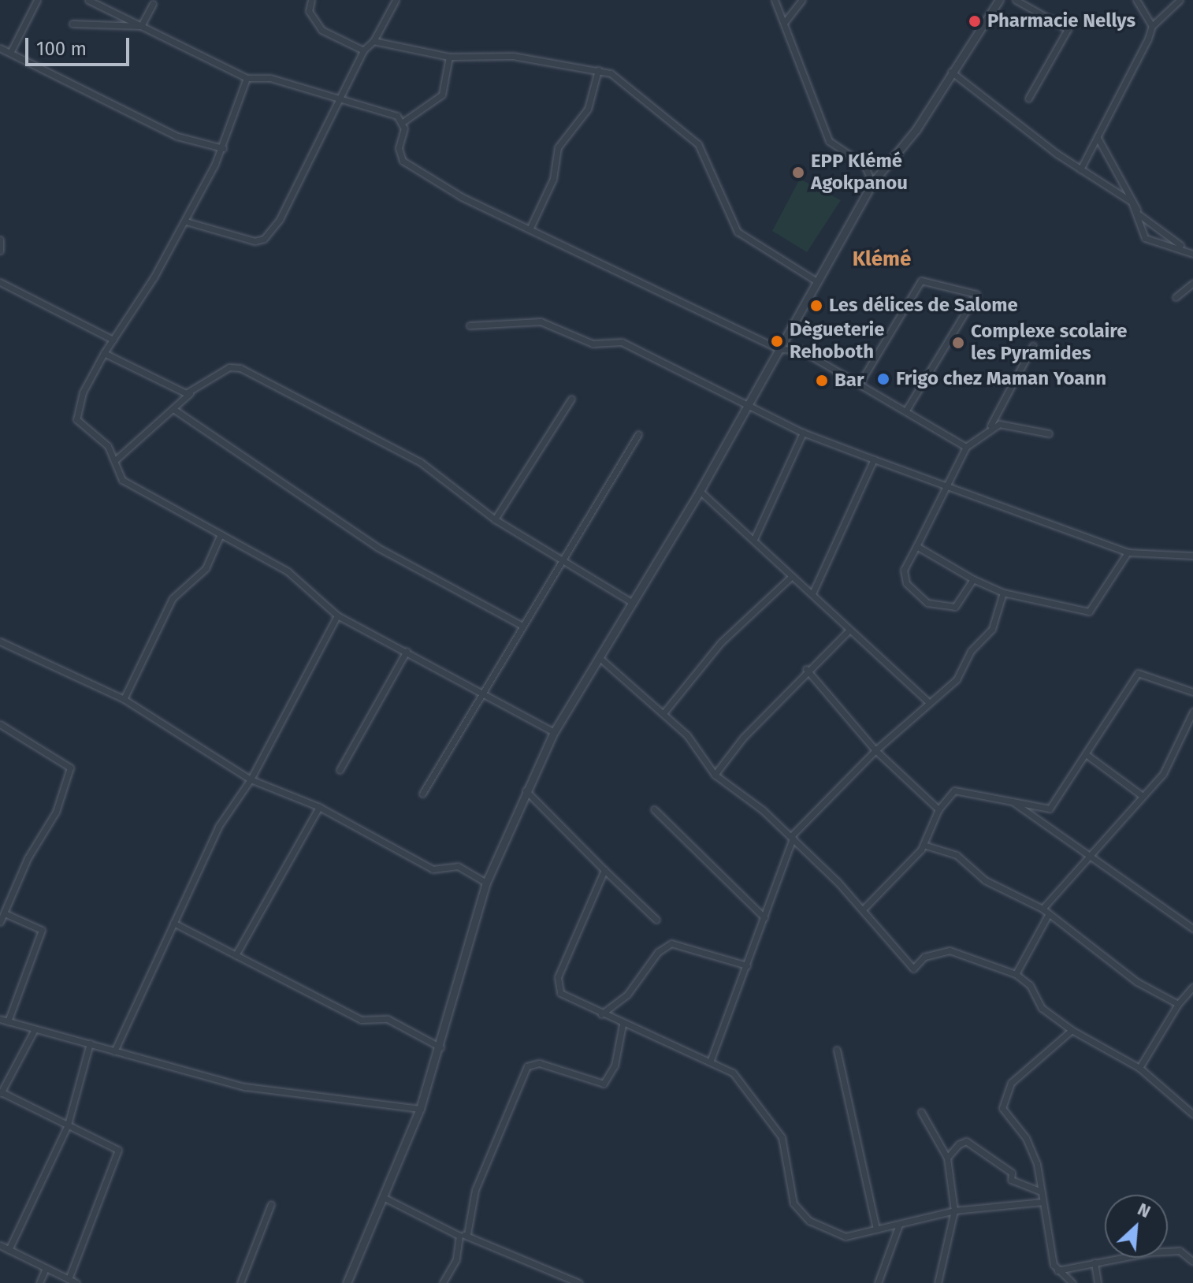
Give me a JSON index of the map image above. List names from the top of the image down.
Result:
{
  "districts": ["Klémé"],
  "places": [
    "Pharmacie Nellys",
    "EPP Klémé Agokpanou",
    "Les délices de Salome",
    "Dègueterie Rehoboth",
    "Complexe scolaire les Pyramides",
    "Frigo chez Maman Yoann",
    "Bar"
  ],
  "scale_bar": "100 m",
  "north": "top right"
}
